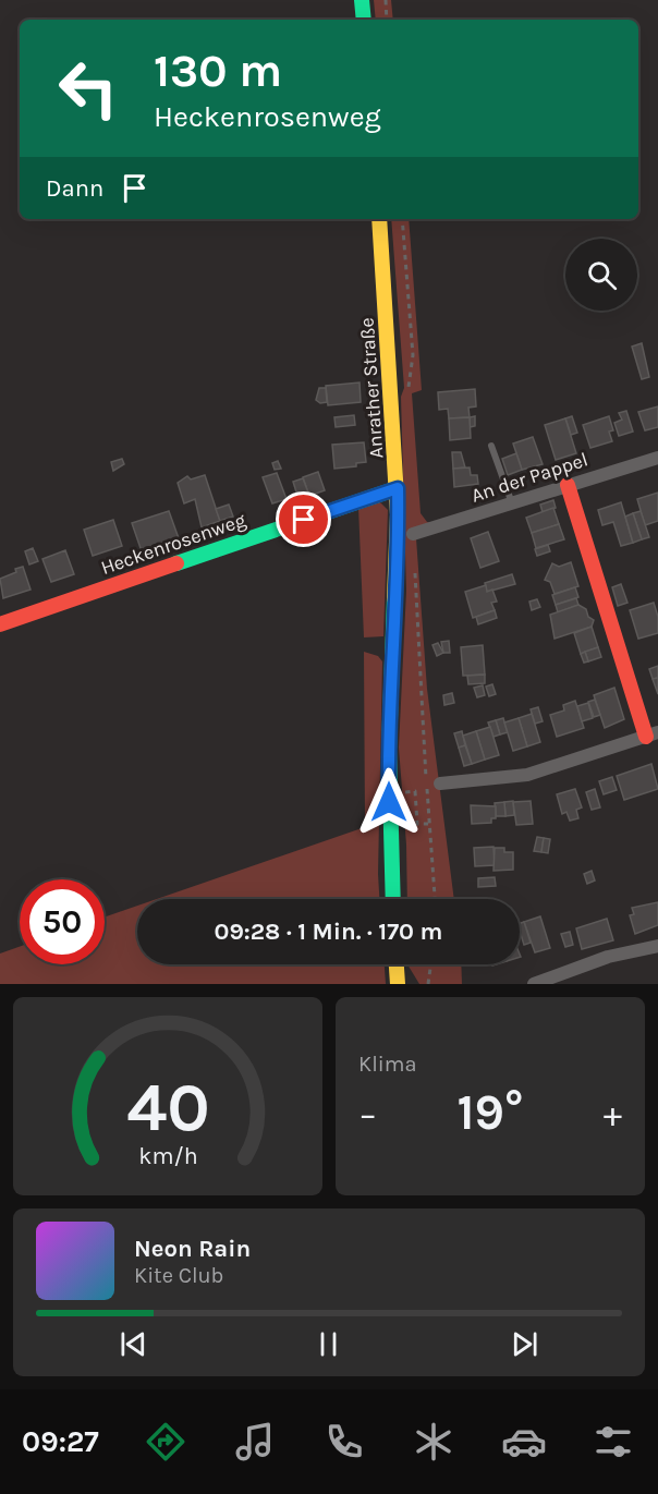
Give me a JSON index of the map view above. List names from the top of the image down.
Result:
{
  "streets": {
    "main road": ["Anrather Straße", "Heckenrosenweg"],
    "street": ["An der Pappel"]
  },
  "crossings": [
    ["Anrather Straße", "Heckenrosenweg"]
  ],
  "page": {
    "turn": ["130 m", "Heckenrosenweg"],
    "then": "Dann",
    "limit": "50",
    "trip": "09:28 · 1 Min. · 170 m",
    "tile": "Klima",
    "heat": ["−", "19°", "+"],
    "song": ["Neon Rain", "Kite Club"],
    "tabs": "09:27",
    "gauge": ["40", "km/h"]
  }
}
